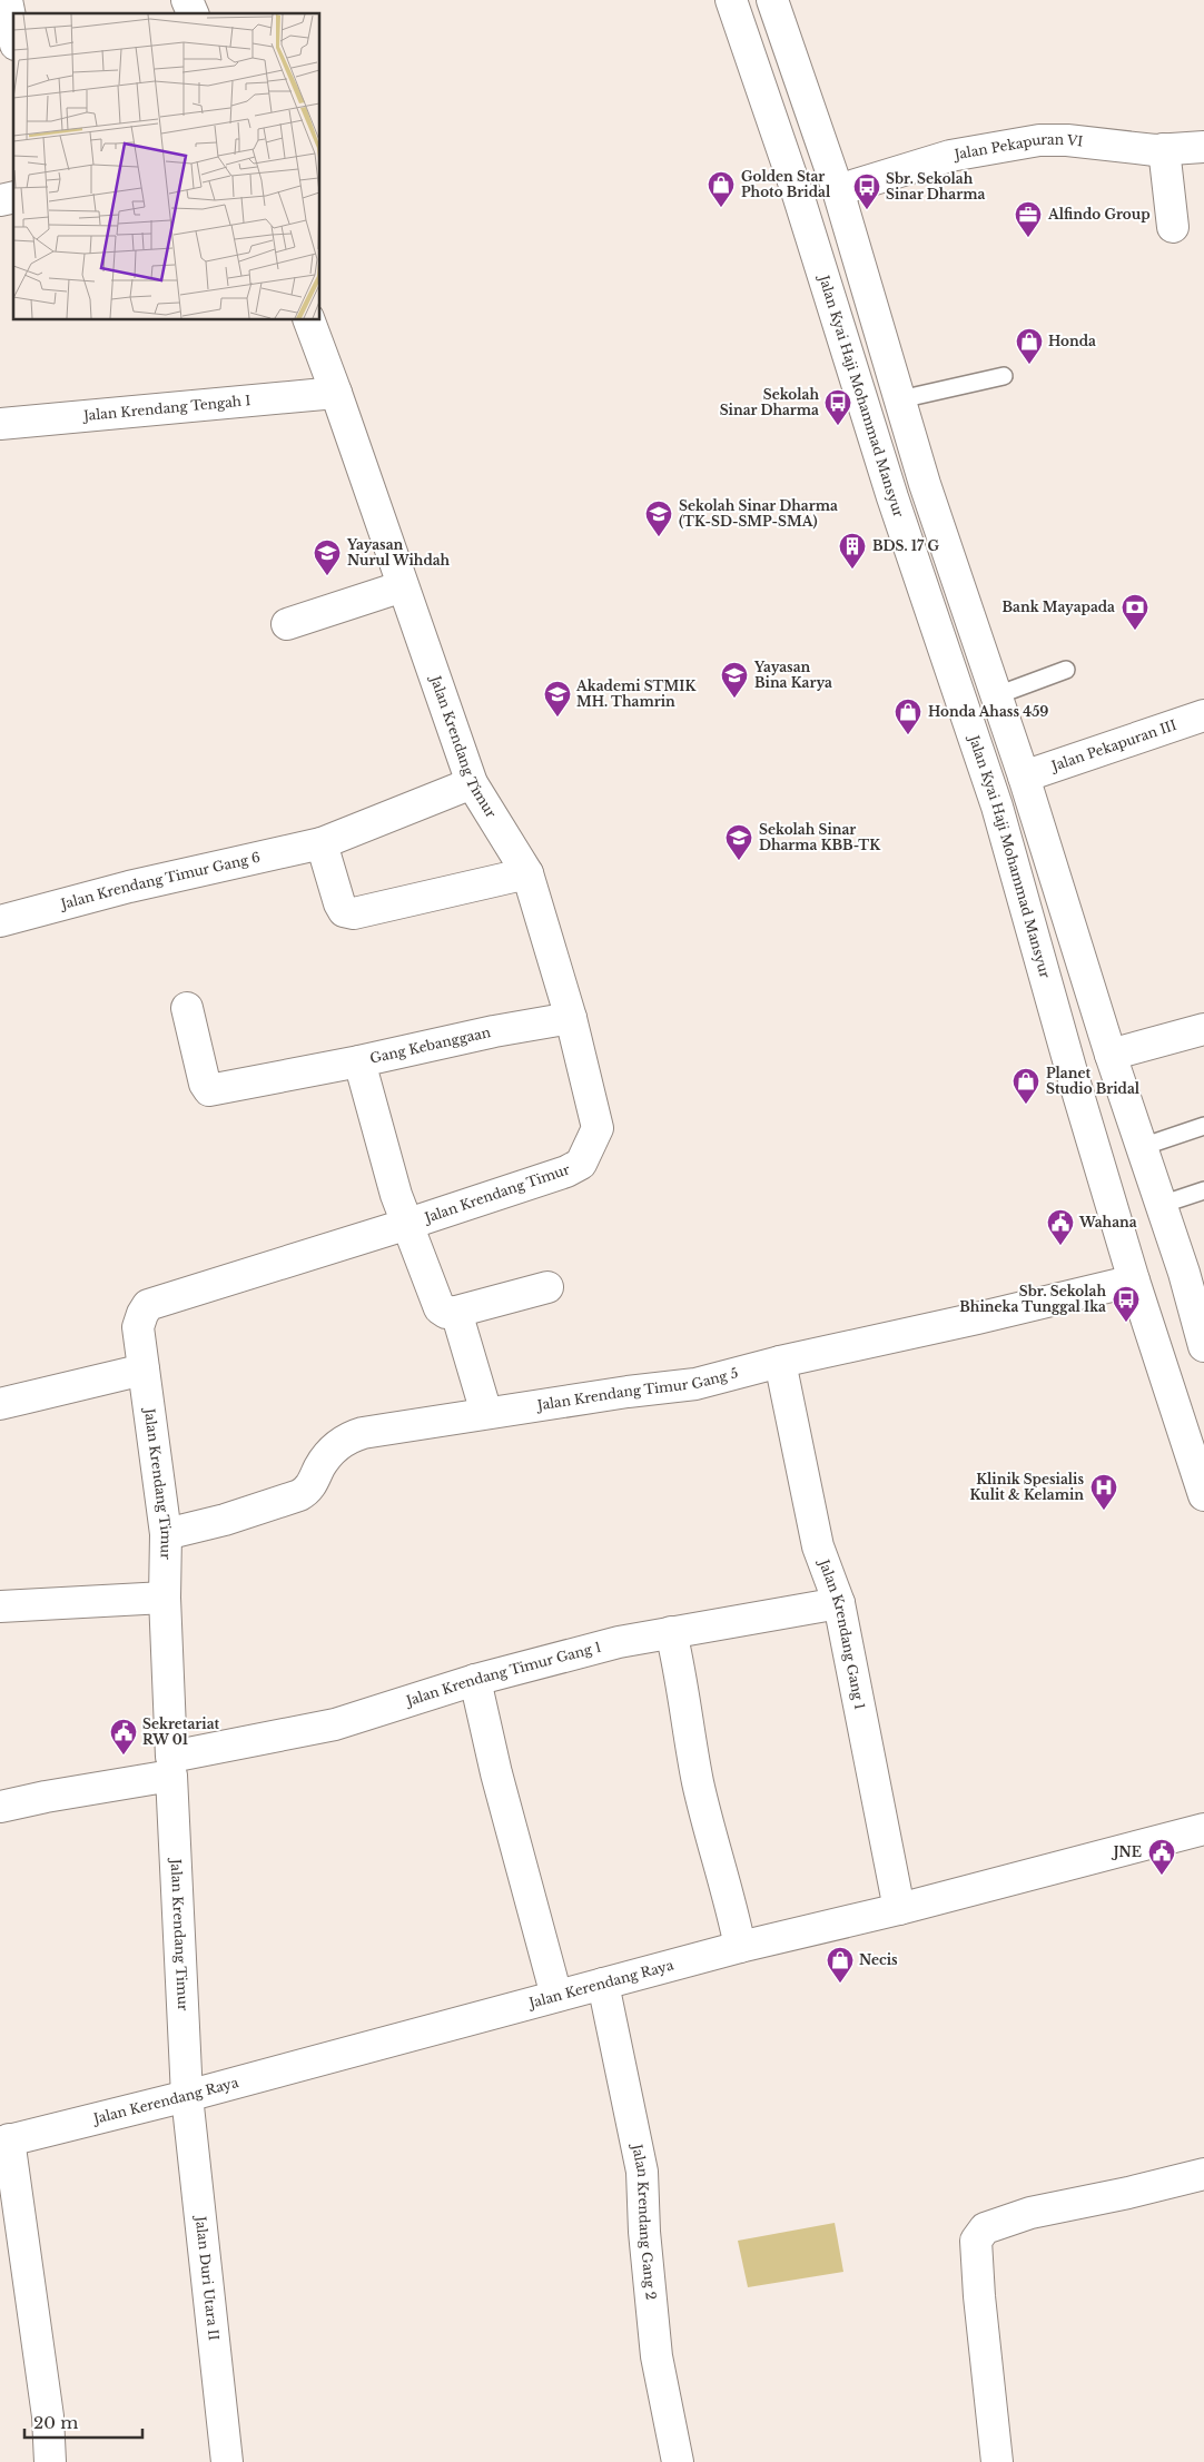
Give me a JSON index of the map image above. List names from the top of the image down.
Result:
{
  "streets": {
    "street": [
      "Jalan Pekapuran VI",
      "Jalan Kyai Haji Mohammad Mansyur",
      "Jalan Krendang Tengah I",
      "Jalan Krendang Timur",
      "Jalan Pekapuran III",
      "Jalan Krendang Timur Gang 6",
      "Gang Kebanggaan",
      "Jalan Krendang Timur Gang 5",
      "Jalan Krendang Gang 1",
      "Jalan Krendang Timur Gang 1",
      "Jalan Kerendang Raya",
      "Jalan Krendang Gang 2",
      "Jalan Duri Utara II"
    ]
  },
  "crossings": [
    ["Jalan Pekapuran VI", "Jalan Kyai Haji Mohammad Mansyur"],
    ["Jalan Kyai Haji Mohammad Mansyur", "Jalan Krendang Timur Gang 5"],
    ["Jalan Krendang Tengah I", "Jalan Krendang Timur"],
    ["Jalan Krendang Timur", "Jalan Krendang Timur Gang 6"],
    ["Jalan Krendang Timur", "Gang Kebanggaan"],
    ["Jalan Krendang Timur", "Jalan Krendang Timur Gang 5"],
    ["Jalan Krendang Timur", "Jalan Krendang Timur Gang 1"],
    ["Jalan Krendang Timur", "Jalan Kerendang Raya"],
    ["Jalan Krendang Timur", "Jalan Duri Utara II"],
    ["Jalan Krendang Timur Gang 5", "Jalan Krendang Gang 1"],
    ["Jalan Krendang Gang 1", "Jalan Krendang Timur Gang 1"],
    ["Jalan Krendang Gang 1", "Jalan Kerendang Raya"],
    ["Jalan Kerendang Raya", "Jalan Krendang Gang 2"],
    ["Jalan Kerendang Raya", "Jalan Duri Utara II"]
  ],
  "places": {
    "shop": [
      "Golden Star Photo Bridal",
      "Honda",
      "Honda Ahass 459",
      "Planet Studio Bridal",
      "Necis"
    ],
    "bus stop": ["Sbr. Sekolah Sinar Dharma", "Sekolah Sinar Dharma", "Sbr. Sekolah Bhineka Tunggal Ika"],
    "office": ["Alfindo Group"],
    "school or university": [
      "Sekolah Sinar Dharma (TK-SD-SMP-SMA)",
      "Yayasan Nurul Wihdah",
      "Yayasan Bina Karya",
      "Akademi STMIK MH. Thamrin",
      "Sekolah Sinar Dharma KBB-TK"
    ],
    "building": ["BDS. 17 G"],
    "bank": ["Bank Mayapada"],
    "public building": ["Wahana", "Sekretariat RW 01", "JNE"],
    "hospital": ["Klinik Spesialis Kulit & Kelamin"]
  },
  "scale_bar": "20 m"
}
